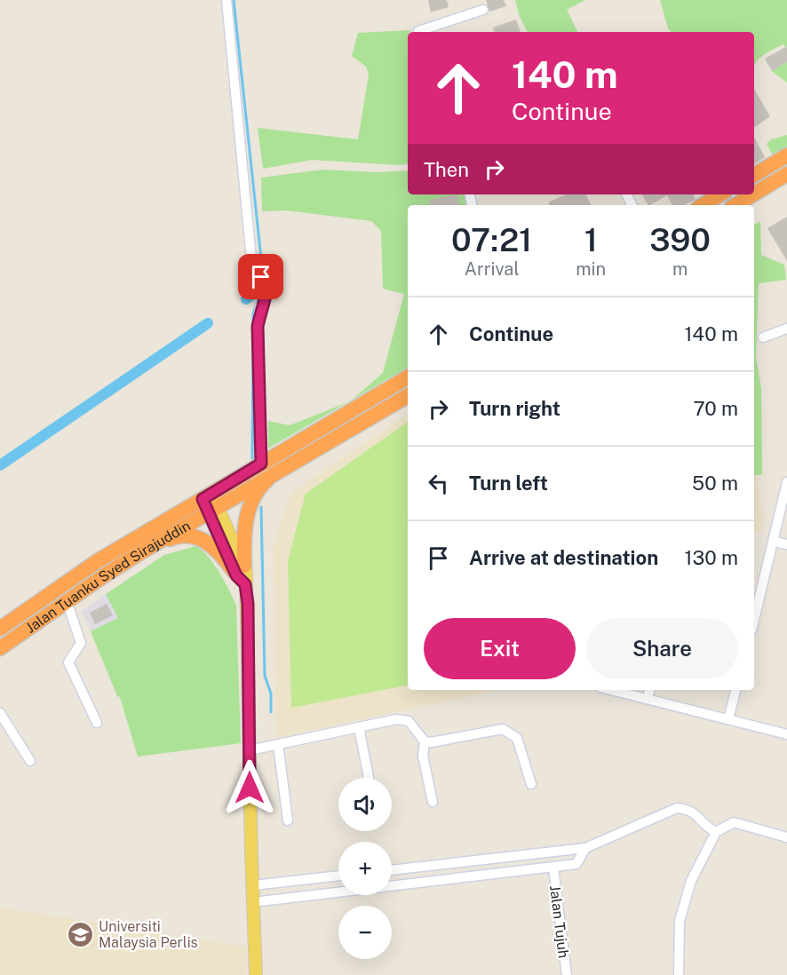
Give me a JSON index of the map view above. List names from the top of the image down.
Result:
{
  "streets": {
    "highway": ["Jalan Tuanku Syed Sirajuddin"],
    "street": ["Jalan Tujuh"]
  },
  "places": {
    "school or university": ["Universiti Malaysia Perlis"]
  },
  "page": {
    "turn": ["140 m", "Continue"],
    "then": "Then",
    "eta": [
      "07:21",
      "Arrival",
      "1",
      "min",
      "390",
      "m"
    ],
    "list": [
      {
        "name": "Continue",
        "value": "140 m"
      },
      {
        "name": "Turn right",
        "value": "70 m"
      },
      {
        "name": "Turn left",
        "value": "50 m"
      },
      {
        "name": "Arrive at destination",
        "value": "130 m"
      }
    ],
    "buttons": ["Exit", "Share"],
    "map_buttons": ["+", "−"]
  }
}
